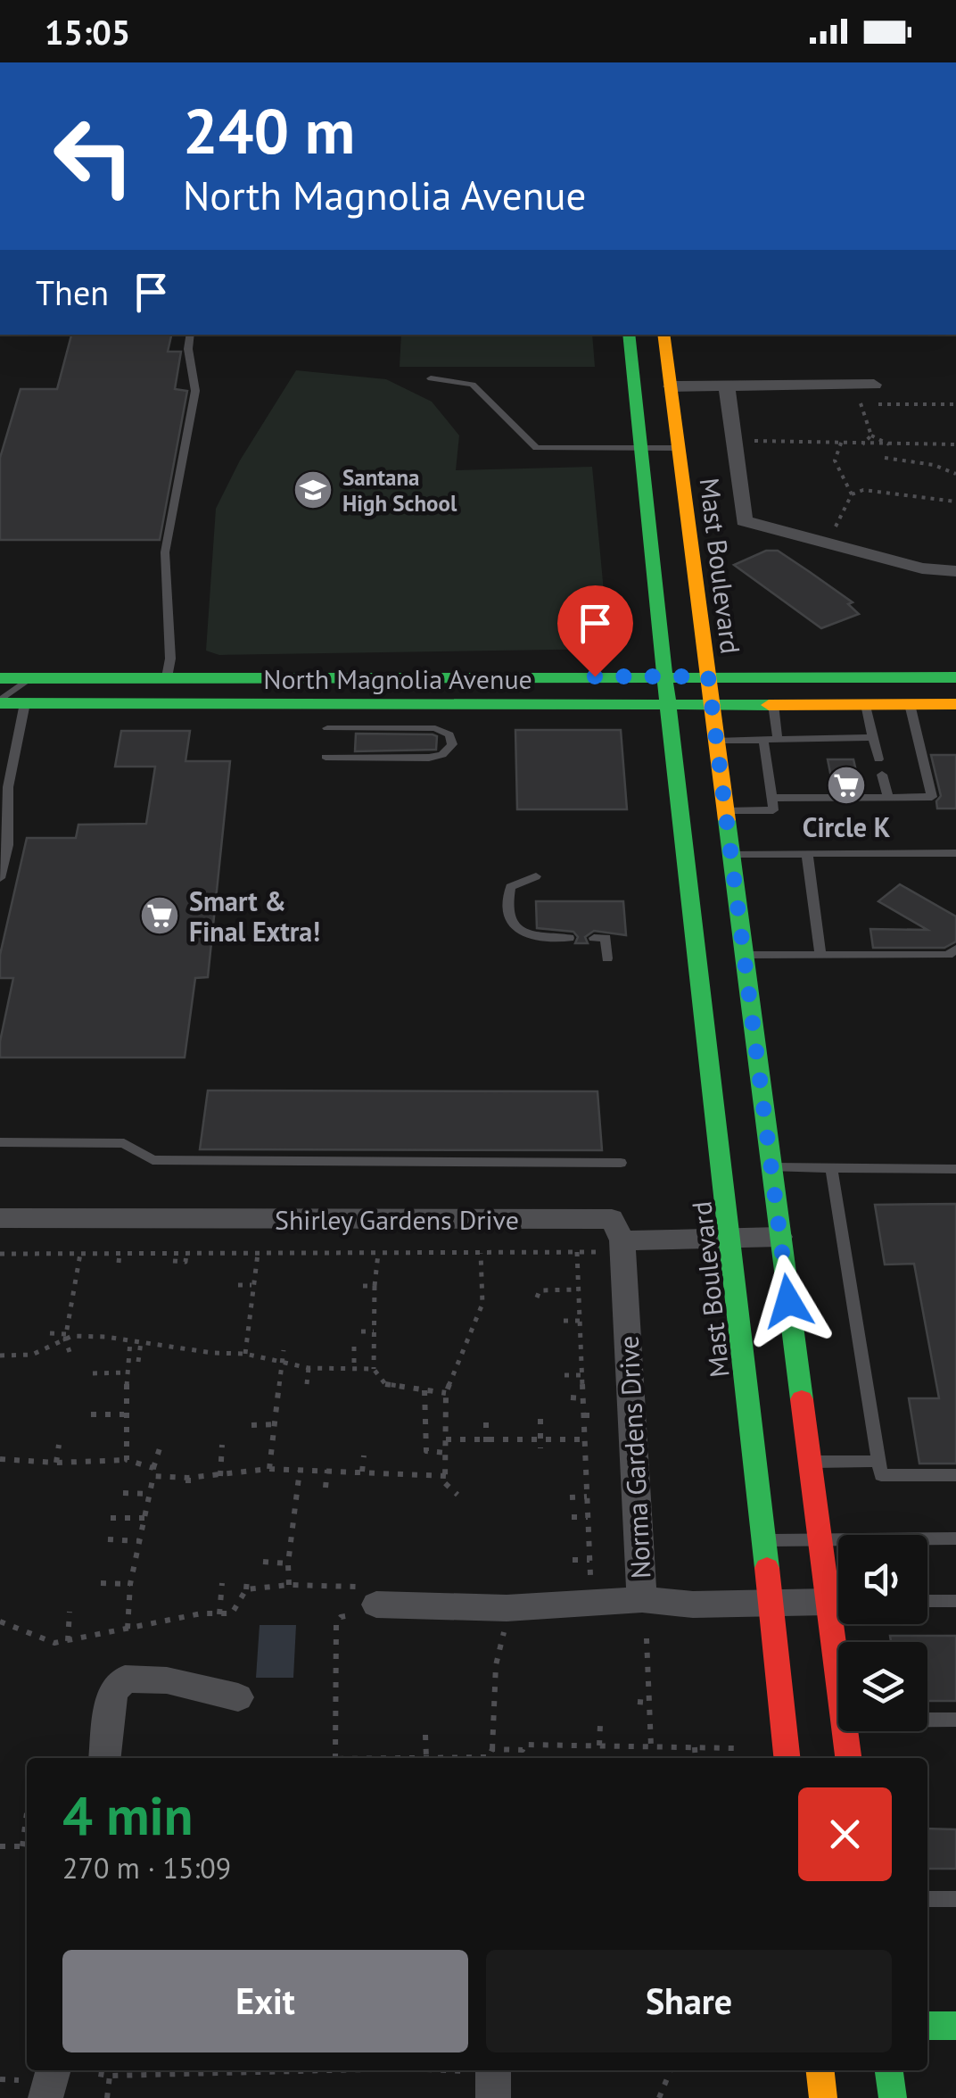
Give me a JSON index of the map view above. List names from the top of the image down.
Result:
{
  "streets": {
    "main road": ["Mast Boulevard", "North Magnolia Avenue"],
    "street": ["Shirley Gardens Drive", "Norma Gardens Drive"]
  },
  "crossings": [
    ["Mast Boulevard", "North Magnolia Avenue"],
    ["Mast Boulevard", "Norma Gardens Drive"],
    ["Shirley Gardens Drive", "Norma Gardens Drive"]
  ],
  "places": {
    "school or university": ["Santana High School"],
    "supermarket": ["Circle K", "Smart & Final Extra!"]
  },
  "page": {
    "status": "15:05",
    "turn": ["240 m", "North Magnolia Avenue"],
    "then": "Then",
    "heading": ["4 min", "270 m · 15:09"],
    "buttons": ["Exit", "Share"]
  }
}
